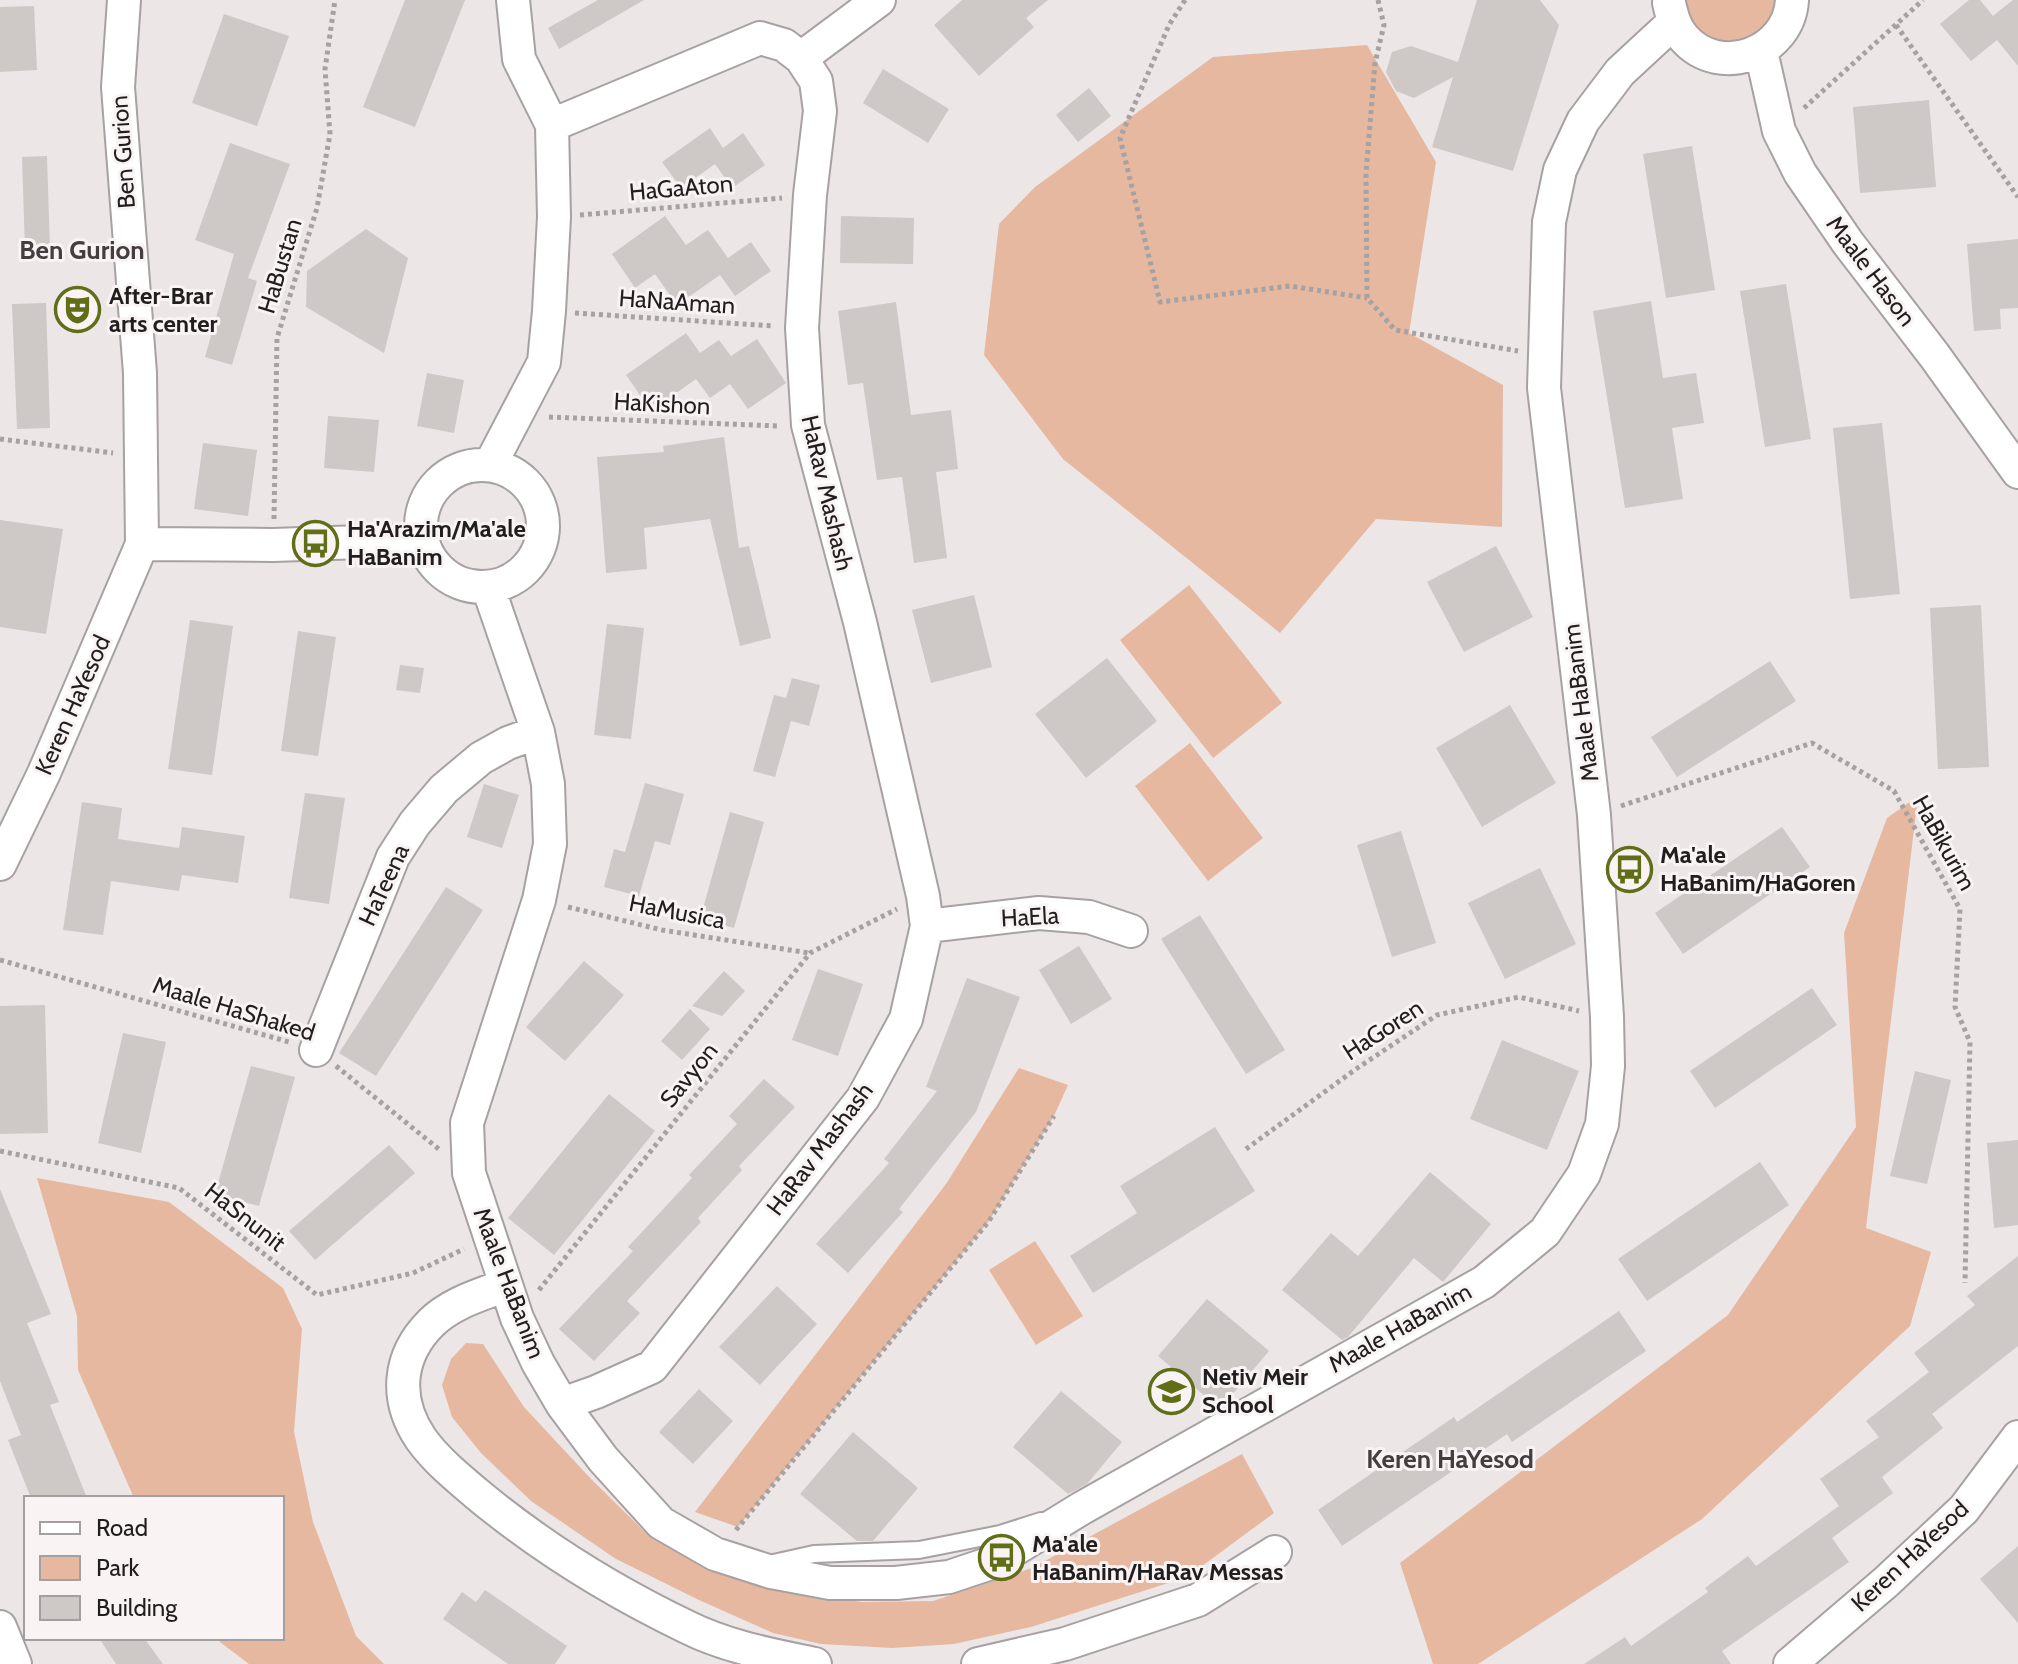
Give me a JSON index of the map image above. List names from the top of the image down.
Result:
{
  "streets": {
    "street": [
      "Ben Gurion",
      "Maale Hason",
      "HaRav Mashash",
      "Maale HaBanim",
      "Keren HaYesod",
      "HaTeena",
      "HaEla"
    ],
    "path": [
      "HaGaAton",
      "HaBustan",
      "HaNaAman",
      "HaKishon",
      "HaBikurim",
      "HaMusica",
      "Maale HaShaked",
      "HaGoren",
      "Savyon",
      "HaSnunit"
    ]
  },
  "crossings": [
    ["Ben Gurion", "Keren HaYesod"],
    ["HaGaAton", "HaRav Mashash"],
    ["HaNaAman", "HaRav Mashash"],
    ["HaKishon", "HaRav Mashash"],
    ["HaRav Mashash", "Maale HaBanim"],
    ["HaRav Mashash", "HaEla"],
    ["HaRav Mashash", "Savyon"],
    ["Maale HaBanim", "HaBikurim"],
    ["Maale HaBanim", "HaTeena"],
    ["Maale HaBanim", "HaMusica"],
    ["Maale HaBanim", "Maale HaShaked"],
    ["Maale HaBanim", "HaGoren"],
    ["Maale HaBanim", "Savyon"],
    ["Maale HaBanim", "HaSnunit"],
    ["HaTeena", "Maale HaShaked"],
    ["HaMusica", "Savyon"],
    ["HaEla", "Savyon"]
  ],
  "districts": ["Ben Gurion", "Keren HaYesod"],
  "places": {
    "theatre": ["After-Brar arts center"],
    "bus stop": ["Ha'Arazim/Ma'ale HaBanim", "Ma'ale HaBanim/HaGoren", "Ma'ale HaBanim/HaRav Messas"],
    "school or university": ["Netiv Meir School"]
  },
  "legend": ["Road", "Park", "Building"]
}
